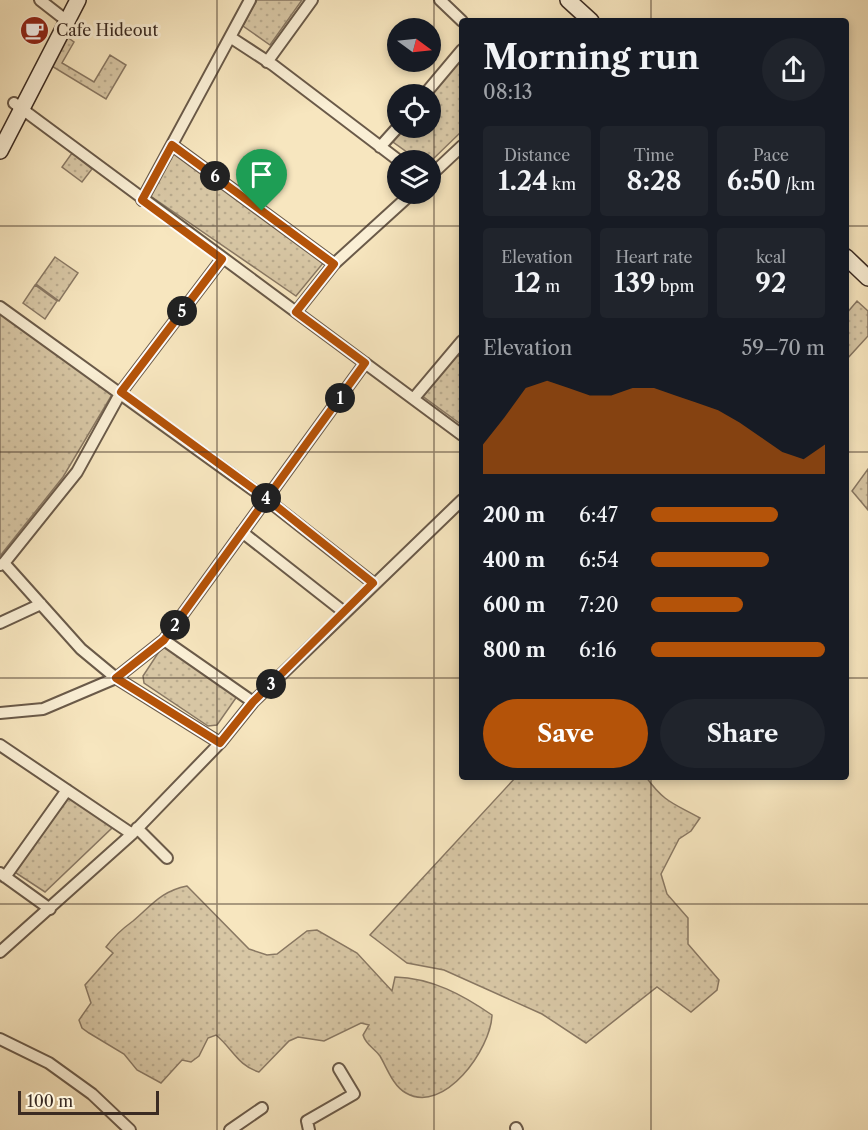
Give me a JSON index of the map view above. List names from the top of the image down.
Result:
{
  "places": {
    "cafe": ["Cafe Hideout"]
  },
  "scale_bar": "100 m",
  "north": "right",
  "page": {
    "heading": ["Morning run", "08:13"],
    "stats": [
      ["Distance", "1.24 km"],
      ["Time", "8:28"],
      ["Pace", "6:50 /km"],
      ["Elevation", "12 m"],
      ["Heart rate", "139 bpm"],
      ["kcal", "92"]
    ],
    "pins": [
      "6",
      "5",
      "1",
      "4",
      "2",
      "3"
    ],
    "chart": ["Elevation", "59–70 m"],
    "list": [
      {
        "name": "200 m",
        "note": "6:47"
      },
      {
        "name": "400 m",
        "note": "6:54"
      },
      {
        "name": "600 m",
        "note": "7:20"
      },
      {
        "name": "800 m",
        "note": "6:16"
      }
    ],
    "buttons": ["Save", "Share"],
    "scale": "100 m"
  }
}
